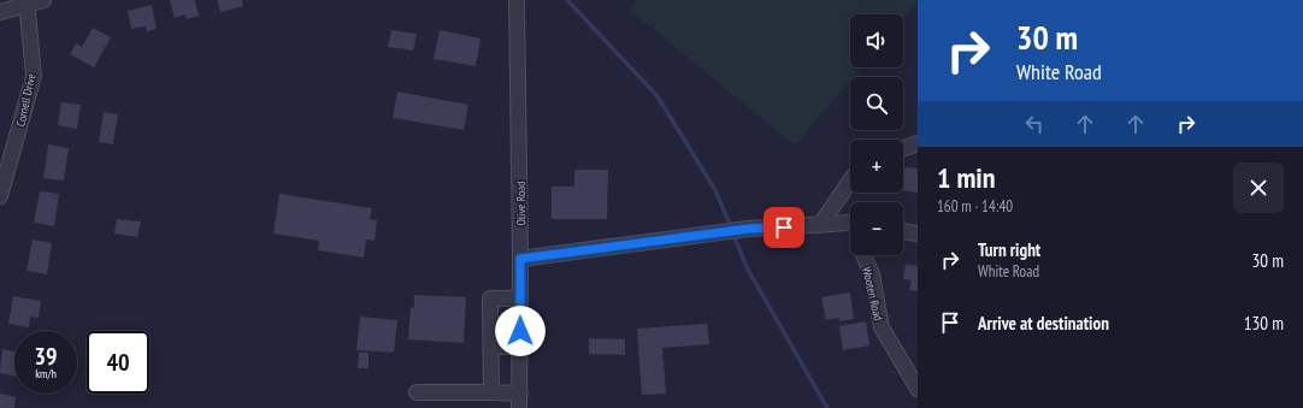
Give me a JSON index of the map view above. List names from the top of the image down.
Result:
{
  "streets": {
    "street": ["Cornell Drive", "Olive Road", "Wooten Road"]
  },
  "page": {
    "turn": ["30 m", "White Road"],
    "map_buttons": ["+", "−"],
    "heading": ["1 min", "160 m · 14:40"],
    "list": [
      {
        "name": "Turn right",
        "note": "White Road",
        "value": "30 m"
      },
      {
        "name": "Arrive at destination",
        "value": "130 m"
      }
    ],
    "speed": "39 km/h",
    "limit": "40"
  }
}
